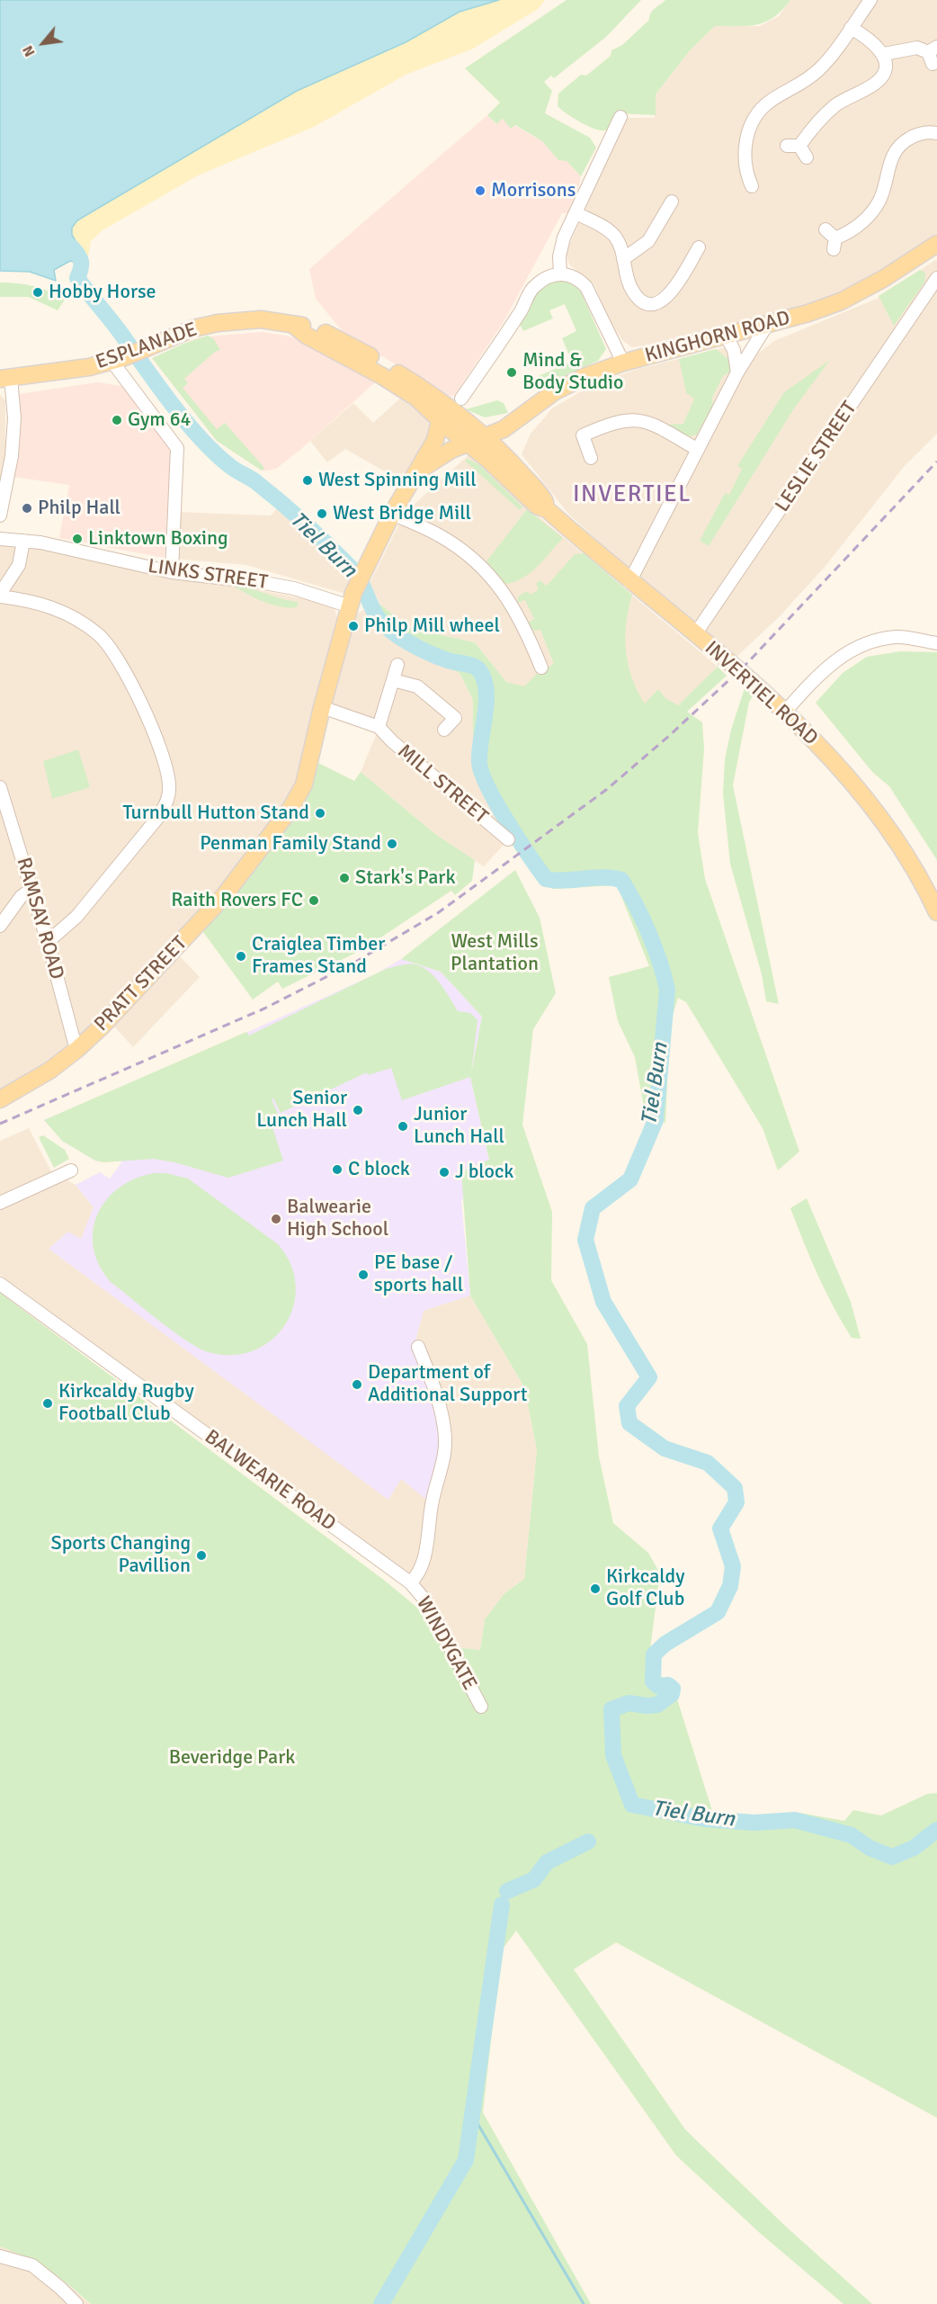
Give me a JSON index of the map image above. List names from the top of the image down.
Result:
{
  "streets": {
    "main road": [
      "KINGHORN ROAD",
      "ESPLANADE",
      "INVERTIEL ROAD",
      "PRATT STREET"
    ],
    "street": [
      "LESLIE STREET",
      "LINKS STREET",
      "MILL STREET",
      "RAMSAY ROAD",
      "BALWEARIE ROAD",
      "WINDYGATE"
    ]
  },
  "crossings": [
    ["KINGHORN ROAD", "ESPLANADE"],
    ["KINGHORN ROAD", "INVERTIEL ROAD"],
    ["KINGHORN ROAD", "PRATT STREET"],
    ["ESPLANADE", "INVERTIEL ROAD"],
    ["ESPLANADE", "PRATT STREET"],
    ["LESLIE STREET", "INVERTIEL ROAD"],
    ["LINKS STREET", "PRATT STREET"],
    ["MILL STREET", "PRATT STREET"],
    ["RAMSAY ROAD", "PRATT STREET"],
    ["BALWEARIE ROAD", "WINDYGATE"]
  ],
  "districts": ["INVERTIEL"],
  "water": ["Tiel Burn"],
  "parks": ["West Mills Plantation", "Beveridge Park"],
  "places": [
    "Morrisons",
    "Hobby Horse",
    "Mind & Body Studio",
    "Gym 64",
    "West Spinning Mill",
    "Philp Hall",
    "West Bridge Mill",
    "Linktown Boxing",
    "Philp Mill wheel",
    "Turnbull Hutton Stand",
    "Penman Family Stand",
    "Stark's Park",
    "Raith Rovers FC",
    "Craiglea Timber Frames Stand",
    "Senior Lunch Hall",
    "Junior Lunch Hall",
    "C block",
    "J block",
    "Balwearie High School",
    "PE base / sports hall",
    "Department of Additional Support",
    "Kirkcaldy Rugby Football Club",
    "Sports Changing Pavillion",
    "Kirkcaldy Golf Club"
  ],
  "north": "bottom left"
}
